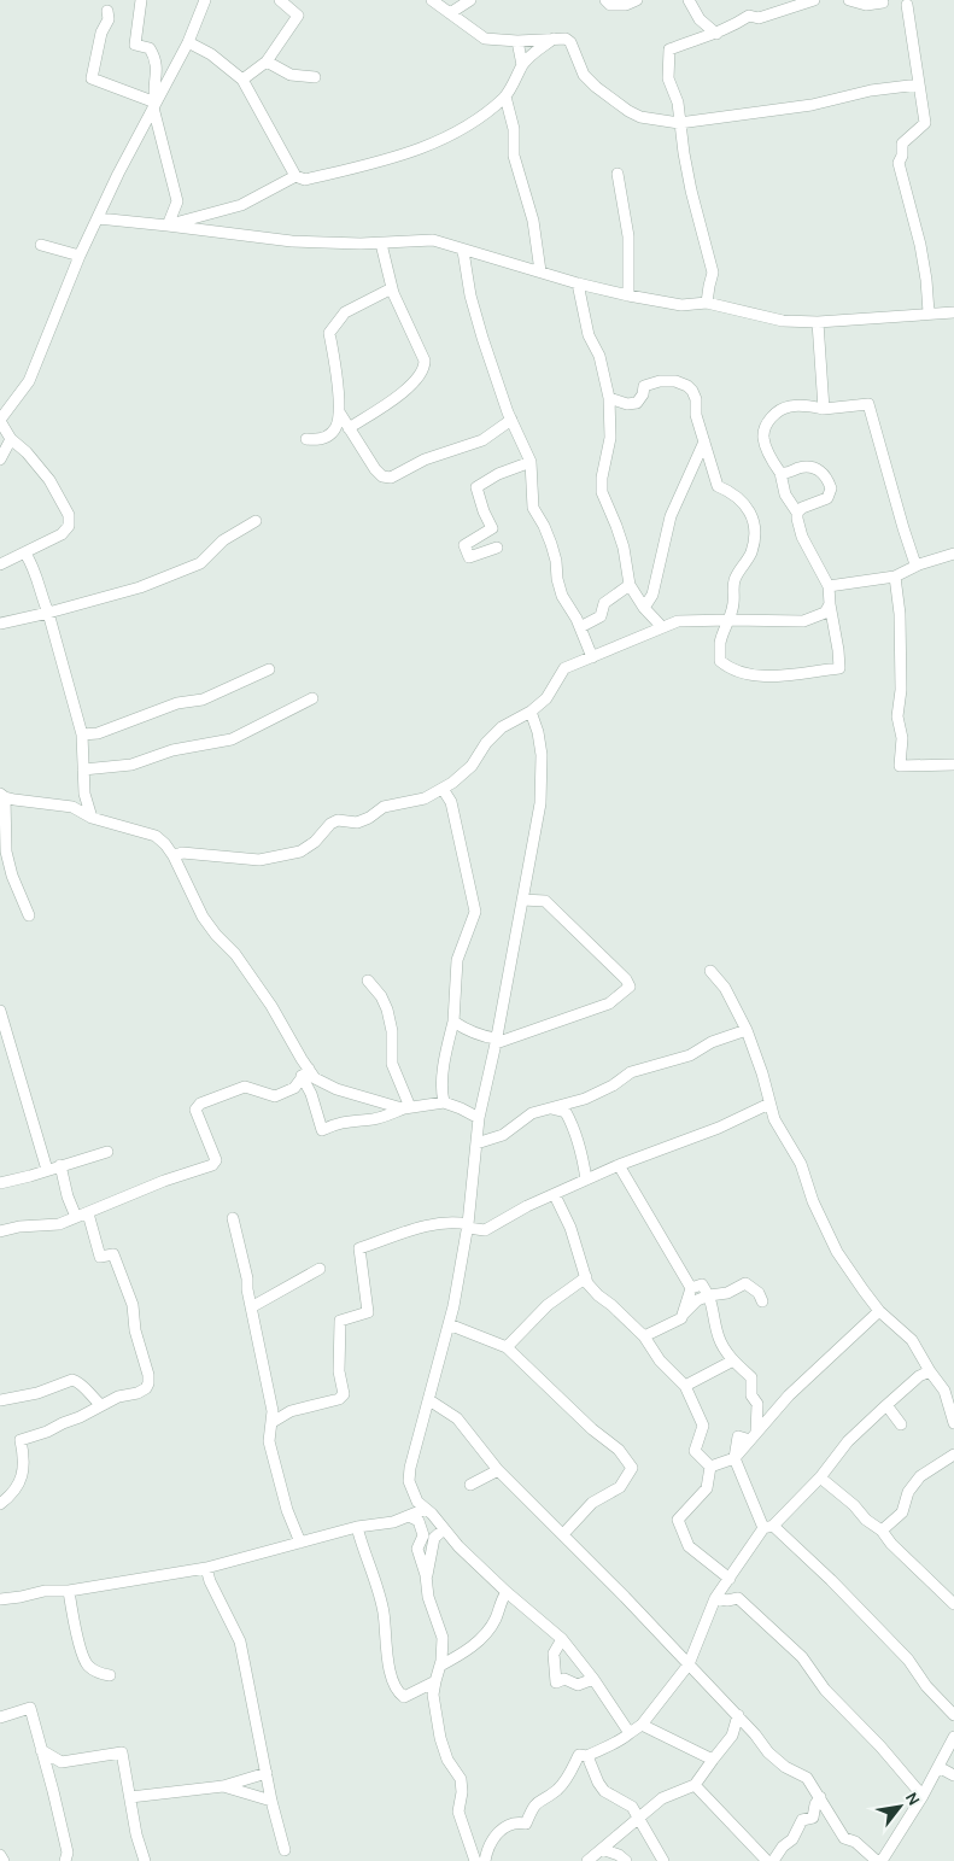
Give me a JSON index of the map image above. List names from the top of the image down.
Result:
{
  "north": "top right"
}
